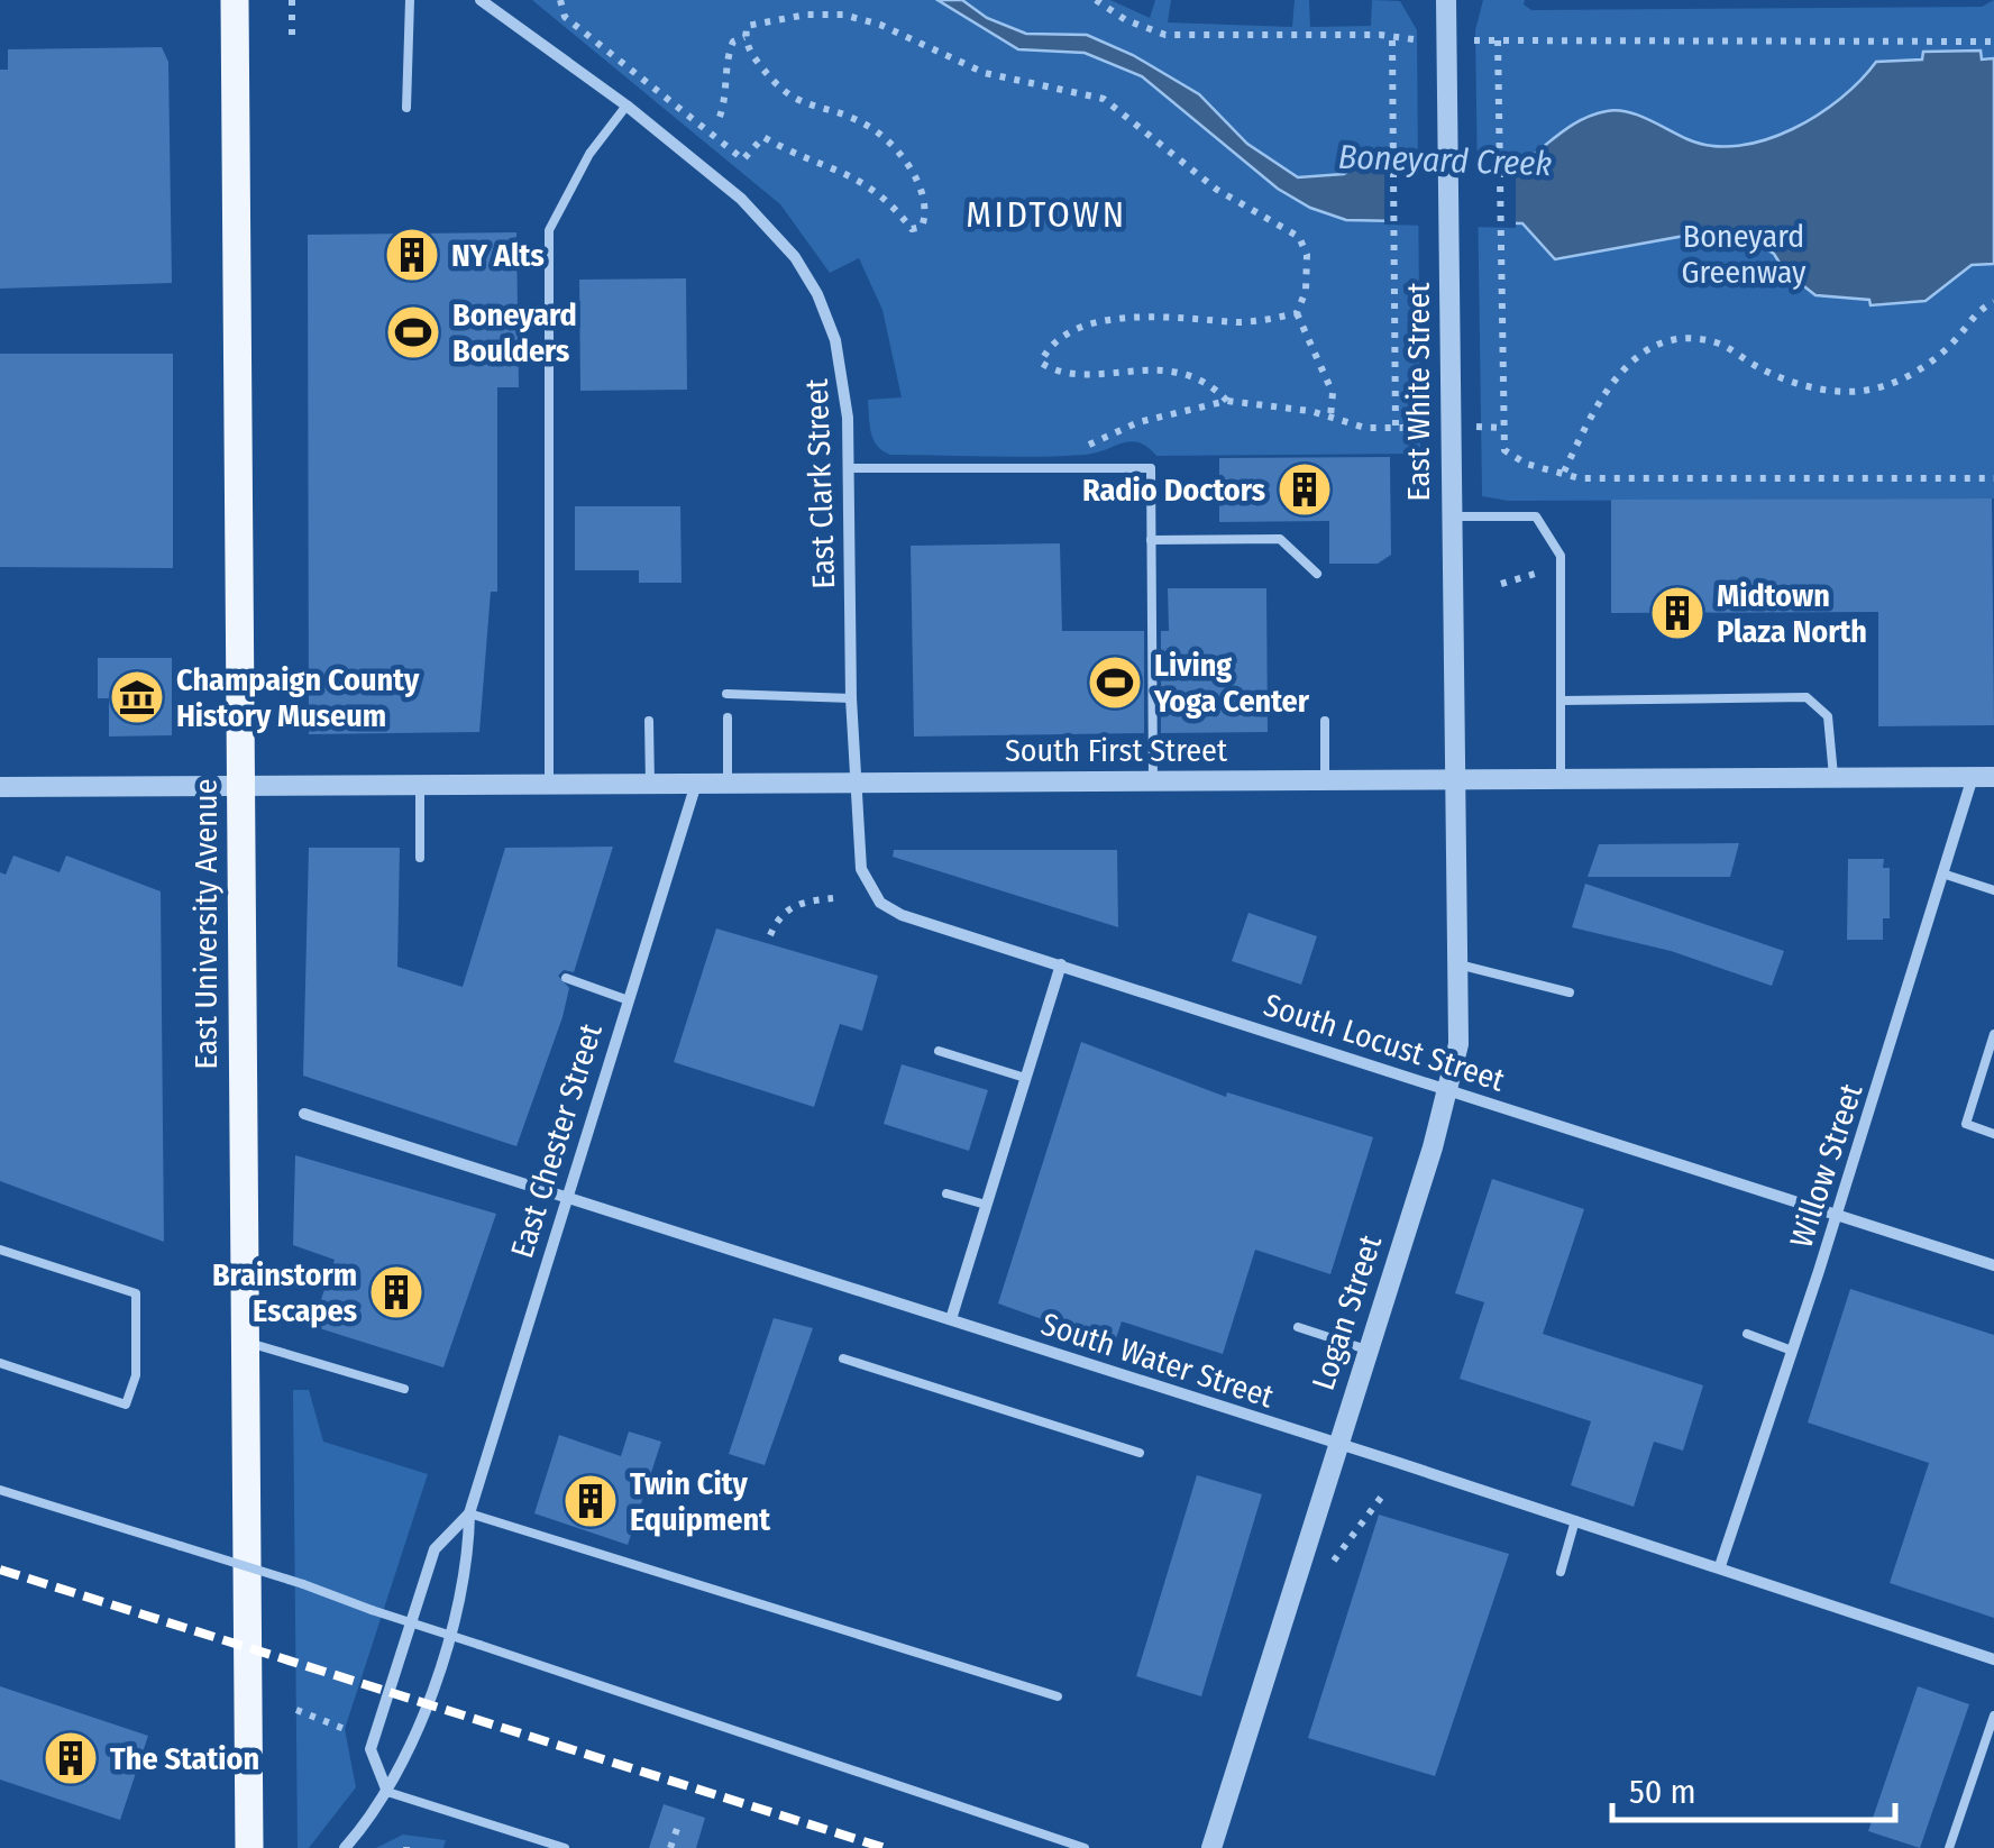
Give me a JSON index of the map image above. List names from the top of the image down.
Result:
{
  "streets": {
    "main road": ["East University Avenue"],
    "street": [
      "East White Street",
      "East Clark Street",
      "South First Street",
      "South Locust Street",
      "East Chester Street",
      "Willow Street",
      "Logan Street",
      "South Water Street"
    ]
  },
  "crossings": [
    ["East White Street", "South First Street"],
    ["East White Street", "Logan Street"],
    ["East Clark Street", "South First Street"],
    ["East Clark Street", "South Locust Street"],
    ["South First Street", "East University Avenue"],
    ["South First Street", "South Locust Street"],
    ["South First Street", "East Chester Street"],
    ["South First Street", "Willow Street"],
    ["South First Street", "Logan Street"],
    ["South Locust Street", "Willow Street"],
    ["South Locust Street", "Logan Street"],
    ["East Chester Street", "South Water Street"],
    ["Willow Street", "South Water Street"],
    ["Logan Street", "South Water Street"]
  ],
  "districts": ["MIDTOWN"],
  "water": ["Boneyard Creek"],
  "parks": ["Boneyard Greenway"],
  "places": {
    "building": [
      "NY Alts",
      "Radio Doctors",
      "Midtown Plaza North",
      "Brainstorm Escapes",
      "Twin City Equipment",
      "The Station"
    ],
    "sports": ["Boneyard Boulders", "Living Yoga Center"],
    "museum": ["Champaign County History Museum"]
  },
  "scale_bar": "50 m"
}
